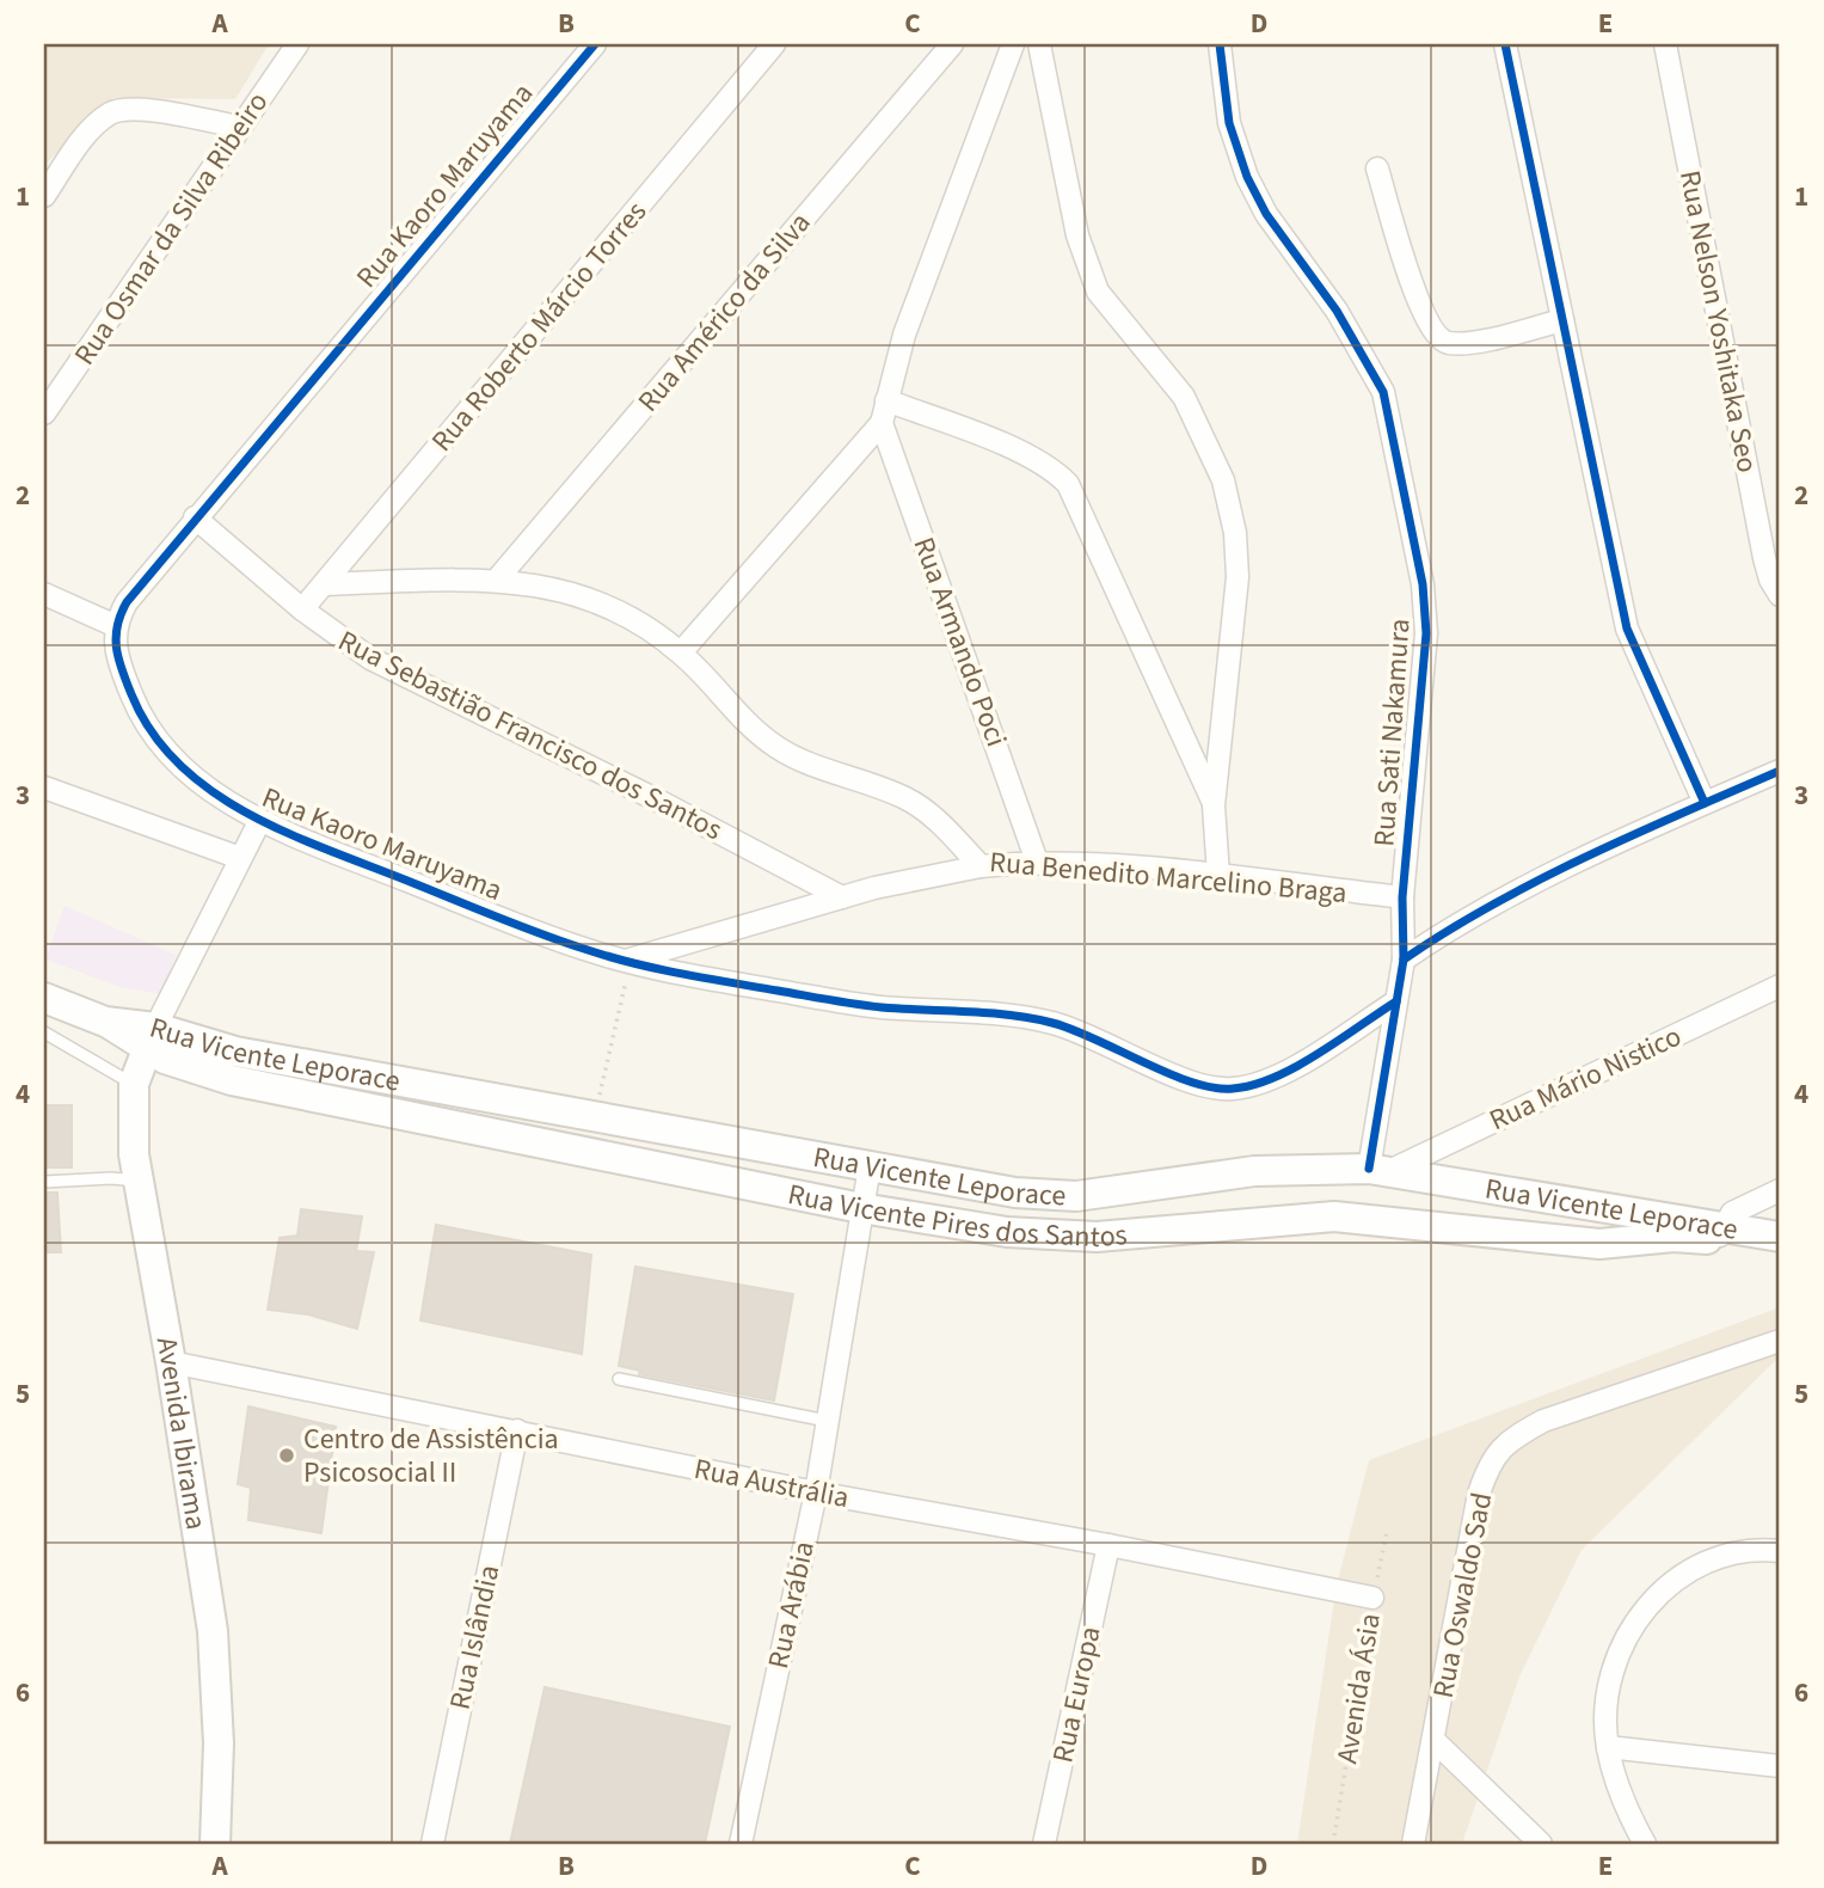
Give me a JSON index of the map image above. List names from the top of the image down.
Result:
{
  "streets": {
    "main road": ["Rua Vicente Leporace", "Rua Vicente Pires dos Santos", "Avenida Ibirama"],
    "street": [
      "Rua Kaoro Maruyama",
      "Rua Osmar da Silva Ribeiro",
      "Rua Américo da Silva",
      "Rua Nelson Yoshitaka Seo",
      "Rua Roberto Márcio Torres",
      "Rua Armando Poci",
      "Rua Sati Nakamura",
      "Rua Sebastião Francisco dos Santos",
      "Rua Benedito Marcelino Braga",
      "Rua Mário Nistico",
      "Rua Austrália",
      "Rua Oswaldo Sad",
      "Rua Arábia",
      "Rua Islândia",
      "Rua Europa"
    ],
    "path": ["Avenida Ásia"]
  },
  "crossings": [
    ["Rua Kaoro Maruyama", "Rua Sati Nakamura"],
    ["Rua Kaoro Maruyama", "Rua Sebastião Francisco dos Santos"],
    ["Rua Américo da Silva", "Rua Benedito Marcelino Braga"],
    ["Rua Roberto Márcio Torres", "Rua Sebastião Francisco dos Santos"],
    ["Rua Roberto Márcio Torres", "Rua Benedito Marcelino Braga"],
    ["Rua Armando Poci", "Rua Benedito Marcelino Braga"],
    ["Rua Sati Nakamura", "Rua Benedito Marcelino Braga"],
    ["Rua Sati Nakamura", "Rua Vicente Leporace"],
    ["Rua Sati Nakamura", "Rua Mário Nistico"],
    ["Rua Vicente Leporace", "Rua Mário Nistico"],
    ["Rua Vicente Leporace", "Rua Vicente Pires dos Santos"],
    ["Rua Vicente Leporace", "Avenida Ibirama"],
    ["Rua Vicente Leporace", "Rua Arábia"],
    ["Rua Vicente Pires dos Santos", "Avenida Ibirama"],
    ["Rua Vicente Pires dos Santos", "Rua Arábia"],
    ["Avenida Ibirama", "Rua Austrália"],
    ["Rua Austrália", "Rua Arábia"],
    ["Rua Austrália", "Rua Islândia"],
    ["Rua Austrália", "Avenida Ásia"],
    ["Rua Austrália", "Rua Europa"]
  ],
  "places": ["Centro de Assistência Psicosocial II"],
  "grid": {
    "columns": [
      "A",
      "B",
      "C",
      "D",
      "E"
    ],
    "rows": [
      "1",
      "2",
      "3",
      "4",
      "5",
      "6"
    ]
  }
}
